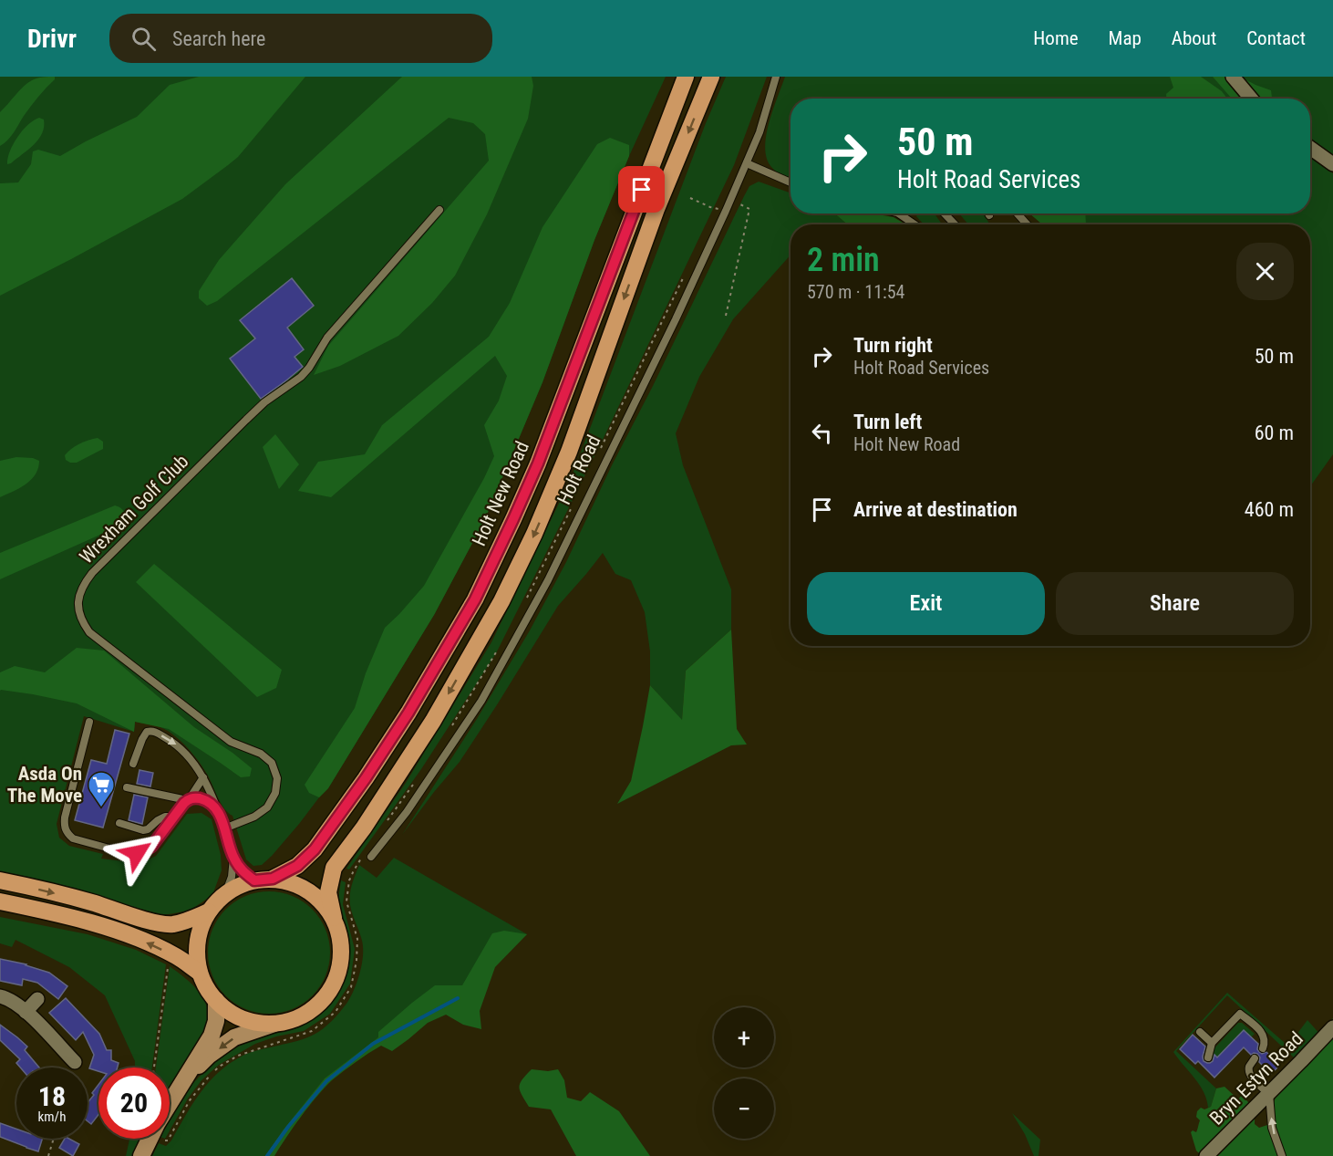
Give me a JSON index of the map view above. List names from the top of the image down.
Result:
{
  "streets": {
    "highway": ["Holt New Road"],
    "street": ["Bryn Estyn Road"],
    "lane": ["Holt Road", "Wrexham Golf Club"]
  },
  "places": {
    "supermarket": ["Asda On The Move"]
  },
  "page": {
    "header": "Drivr",
    "search": "Search here",
    "nav": [
      "Home",
      "Map",
      "About",
      "Contact"
    ],
    "turn": ["50 m", "Holt Road Services"],
    "heading": ["2 min", "570 m · 11:54"],
    "list": [
      {
        "name": "Turn right",
        "note": "Holt Road Services",
        "value": "50 m"
      },
      {
        "name": "Turn left",
        "note": "Holt New Road",
        "value": "60 m"
      },
      {
        "name": "Arrive at destination",
        "value": "460 m"
      }
    ],
    "buttons": ["Exit", "Share"],
    "map_buttons": ["+", "−"],
    "speed": "18 km/h",
    "limit": "20"
  }
}
